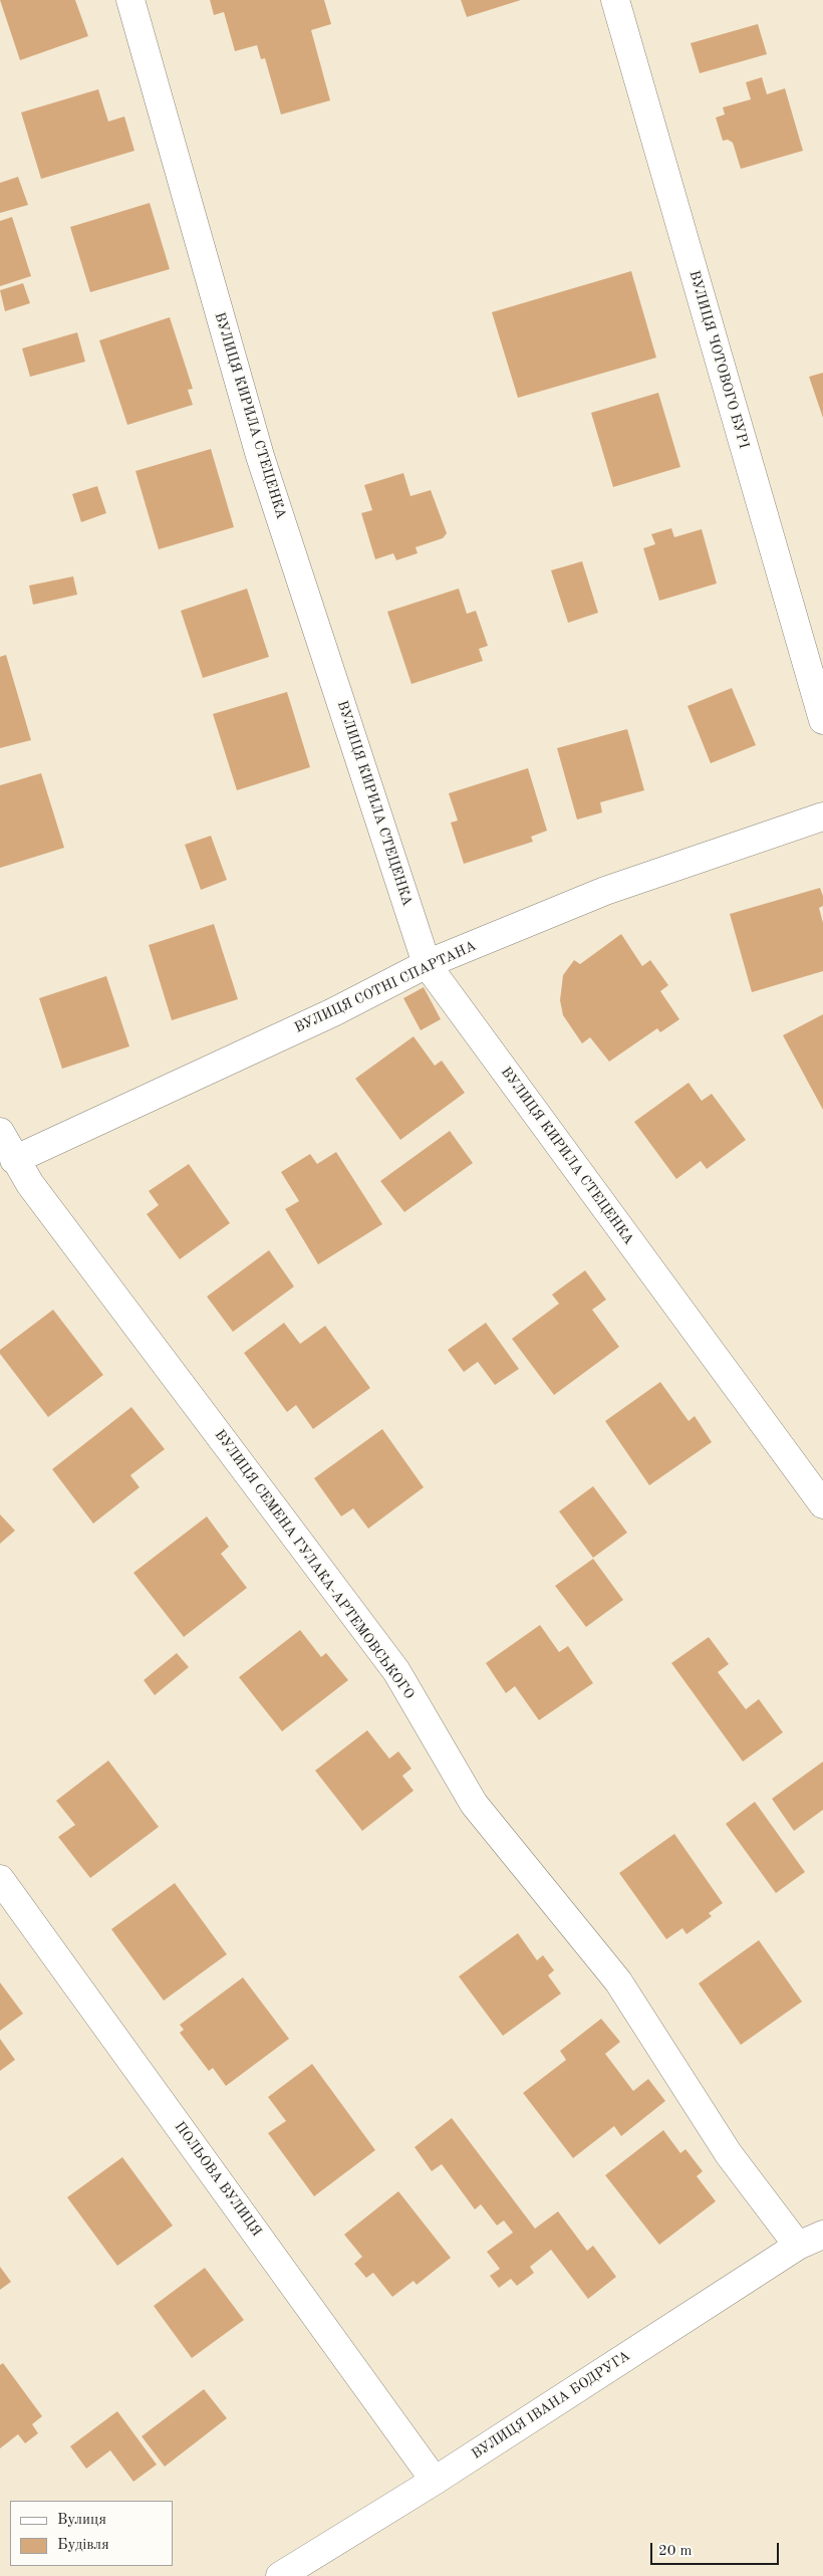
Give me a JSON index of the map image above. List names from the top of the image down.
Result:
{
  "streets": {
    "street": [
      "ВУЛИЦЯ ЧОТОВОГО БУРІ",
      "ВУЛИЦЯ КИРИЛА СТЕЦЕНКА",
      "ВУЛИЦЯ СОТНІ СПАРТАНА",
      "ВУЛИЦЯ СЕМЕНА ГУЛАКА-АРТЕМОВСЬКОГО",
      "ПОЛЬОВА ВУЛИЦЯ",
      "ВУЛИЦЯ ІВАНА БОДРУГА"
    ]
  },
  "crossings": [
    ["ВУЛИЦЯ КИРИЛА СТЕЦЕНКА", "ВУЛИЦЯ СОТНІ СПАРТАНА"],
    ["ВУЛИЦЯ СОТНІ СПАРТАНА", "ВУЛИЦЯ СЕМЕНА ГУЛАКА-АРТЕМОВСЬКОГО"],
    ["ВУЛИЦЯ СЕМЕНА ГУЛАКА-АРТЕМОВСЬКОГО", "ВУЛИЦЯ ІВАНА БОДРУГА"],
    ["ПОЛЬОВА ВУЛИЦЯ", "ВУЛИЦЯ ІВАНА БОДРУГА"]
  ],
  "legend": ["Вулиця", "Будівля"],
  "scale_bar": "20 m"
}
